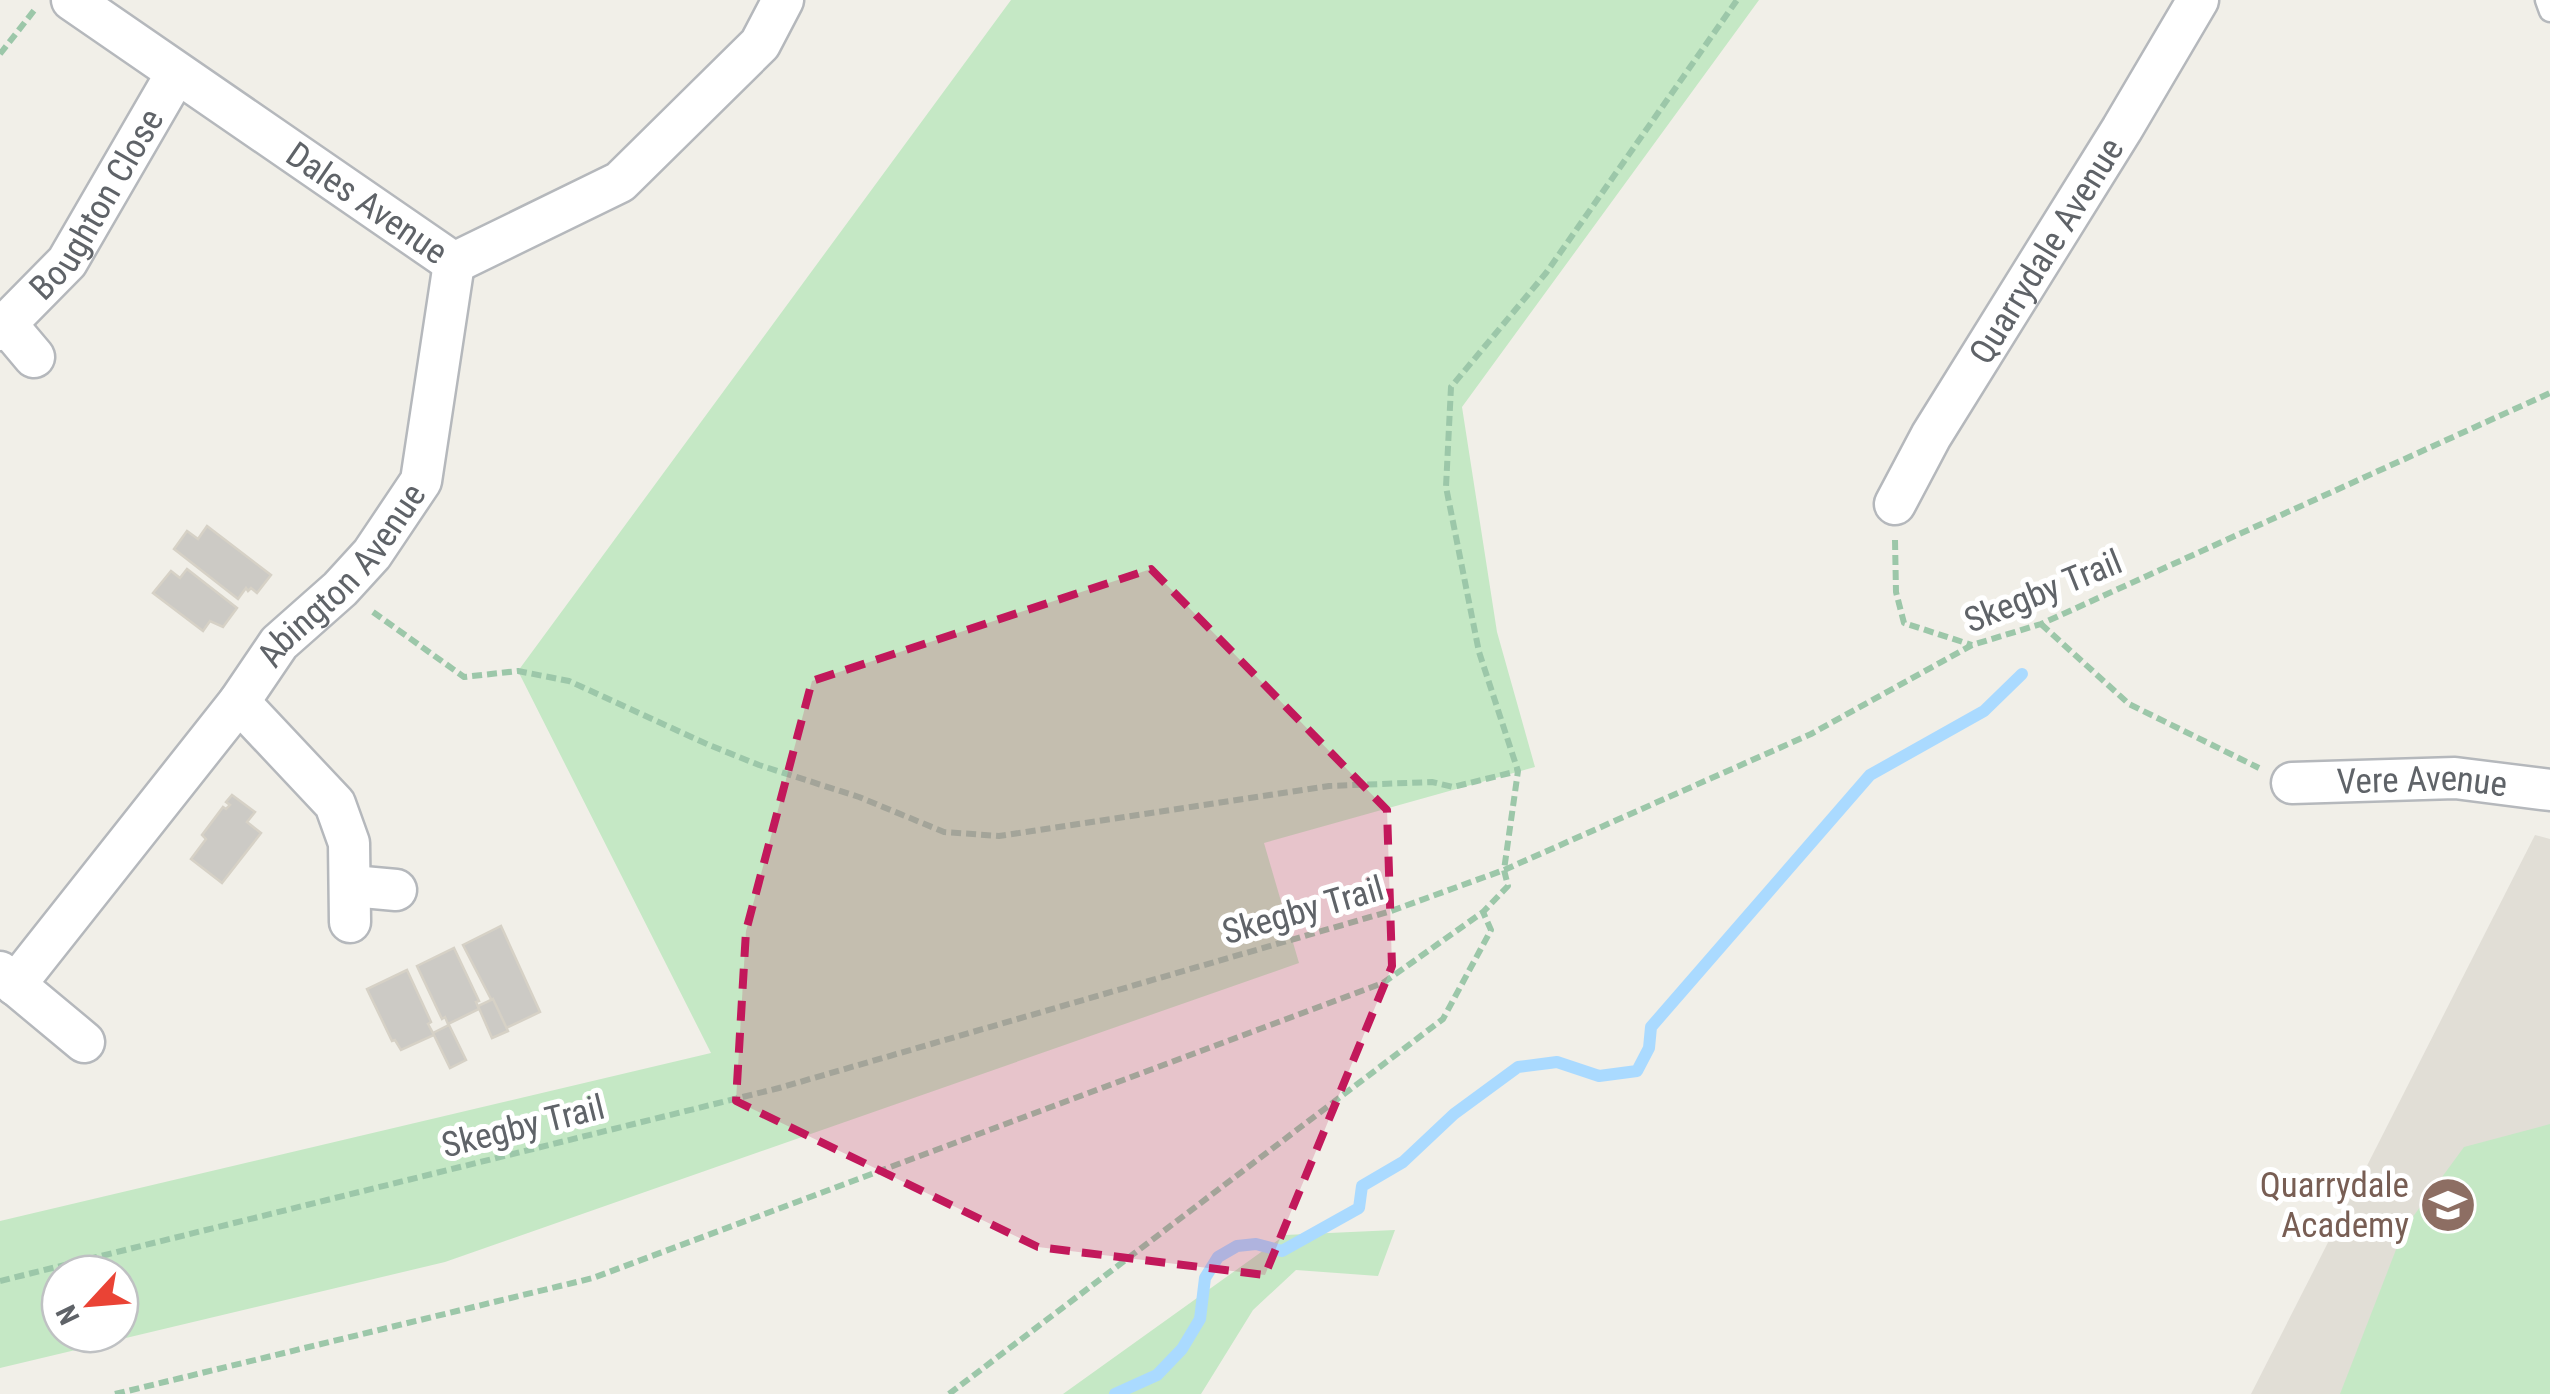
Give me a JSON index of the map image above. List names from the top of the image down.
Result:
{
  "streets": {
    "street": [
      "Boughton Close",
      "Dales Avenue",
      "Quarrydale Avenue",
      "Abington Avenue",
      "Vere Avenue"
    ],
    "path": ["Skegby Trail"]
  },
  "crossings": [
    ["Boughton Close", "Dales Avenue"],
    ["Dales Avenue", "Abington Avenue"]
  ],
  "places": {
    "school or university": ["Quarrydale Academy"]
  },
  "north": "bottom left"
}
